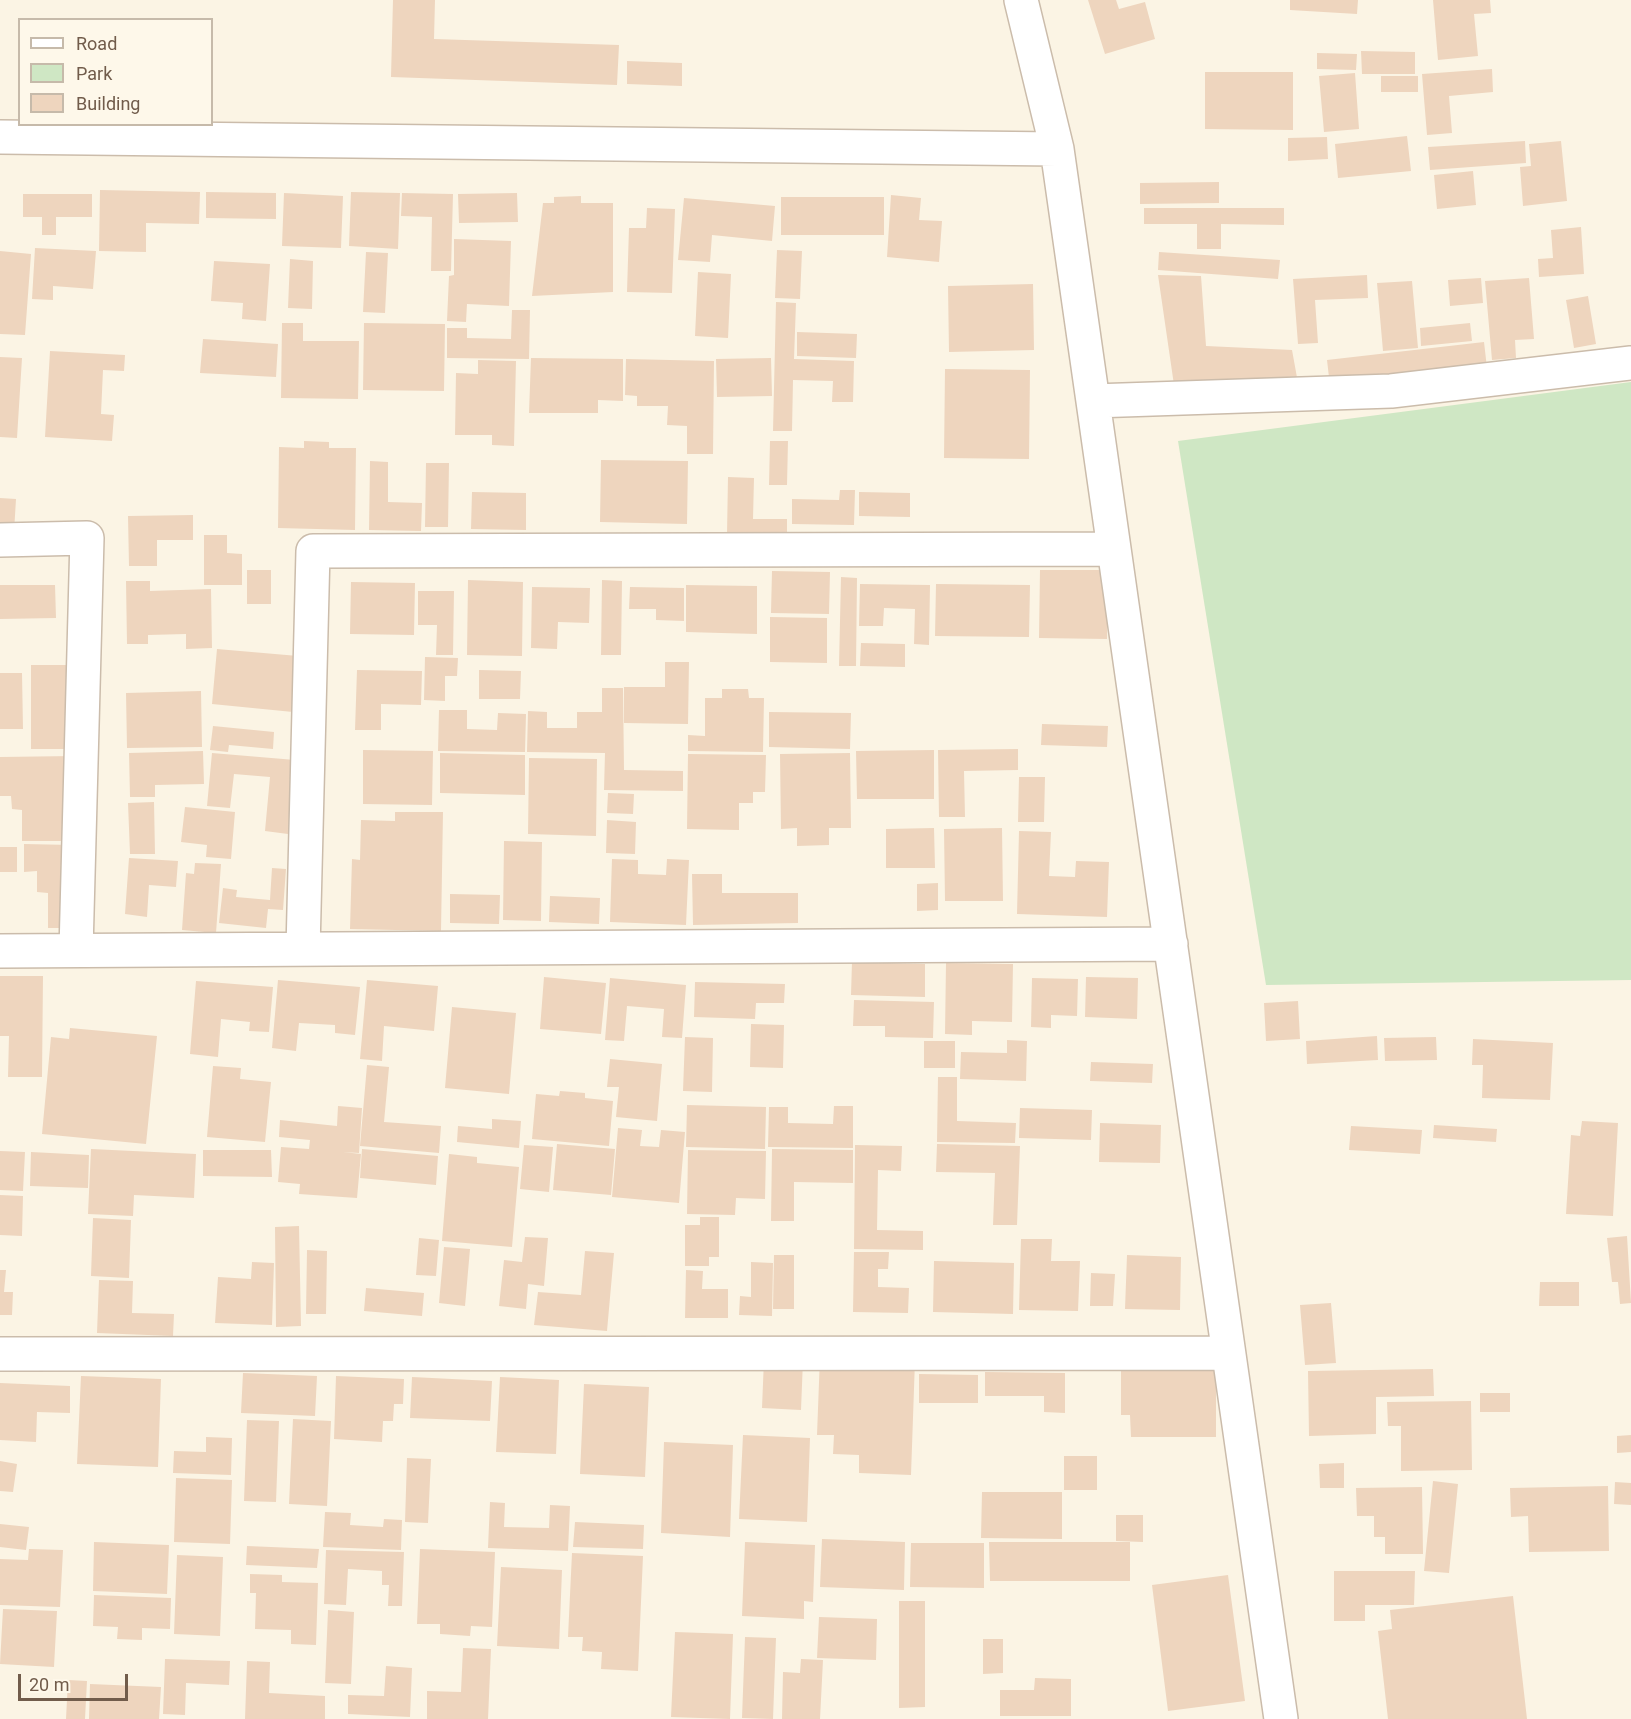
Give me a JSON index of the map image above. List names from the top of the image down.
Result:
{
  "legend": ["Road", "Park", "Building"],
  "scale_bar": "20 m"
}
